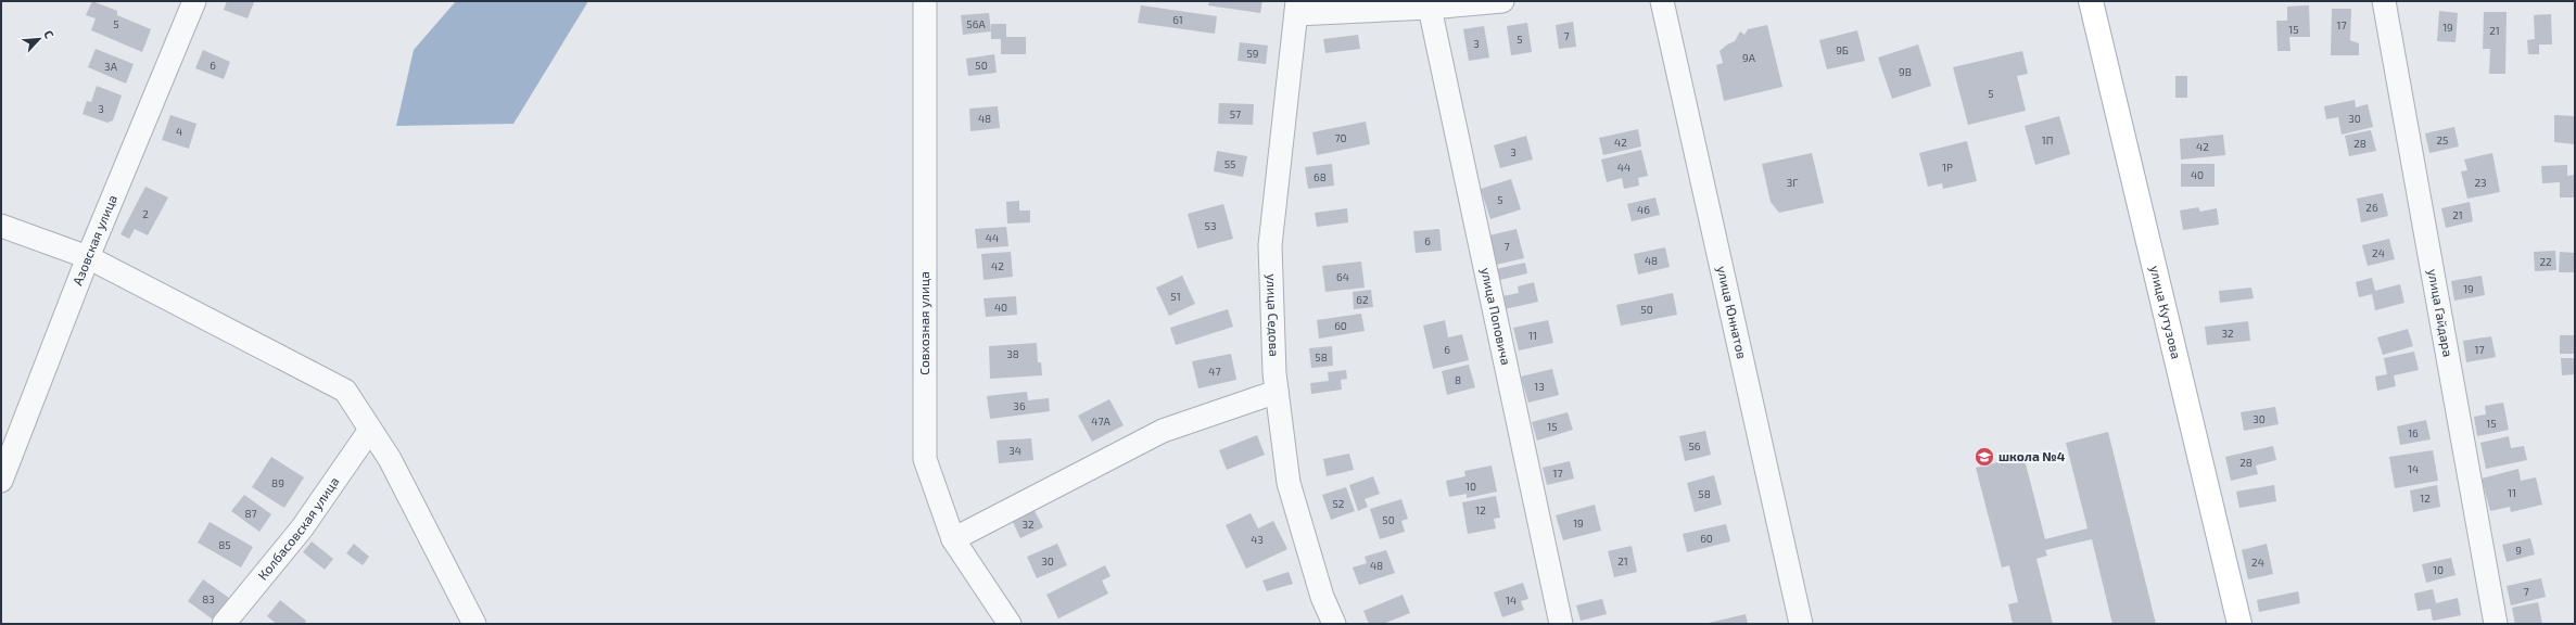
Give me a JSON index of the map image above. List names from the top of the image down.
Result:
{
  "streets": {
    "main road": ["улица Кутузова"],
    "street": [
      "Азовская улица",
      "улица Юннатов",
      "улица Гайдара",
      "улица Седова",
      "улица Поповича",
      "Совхозная улица",
      "Колбасовская улица"
    ]
  },
  "places": {
    "school or university": ["школа №4"]
  },
  "house_numbers": [
    "61",
    "5",
    "56А",
    "17",
    "19",
    "15",
    "21",
    "7",
    "5",
    "3",
    "9Б",
    "59",
    "9А",
    "6",
    "50",
    "3А",
    "9В",
    "5",
    "3",
    "57",
    "48",
    "30",
    "4",
    "70",
    "1П",
    "25",
    "42",
    "28",
    "42",
    "3",
    "55",
    "44",
    "1Р",
    "40",
    "68",
    "3Г",
    "23",
    "5",
    "26",
    "46",
    "2",
    "21",
    "53",
    "44",
    "6",
    "7",
    "24",
    "48",
    "22",
    "42",
    "64",
    "19",
    "51",
    "62",
    "40",
    "50",
    "60",
    "32",
    "11",
    "6",
    "17",
    "38",
    "58",
    "47",
    "8",
    "13",
    "36",
    "30",
    "47А",
    "15",
    "15",
    "16",
    "56",
    "34",
    "28",
    "14",
    "17",
    "89",
    "10",
    "11",
    "58",
    "12",
    "52",
    "12",
    "87",
    "50",
    "19",
    "32",
    "60",
    "43",
    "85",
    "9",
    "30",
    "21",
    "24",
    "48",
    "10",
    "7",
    "83",
    "14"
  ],
  "north": "top right"
}
